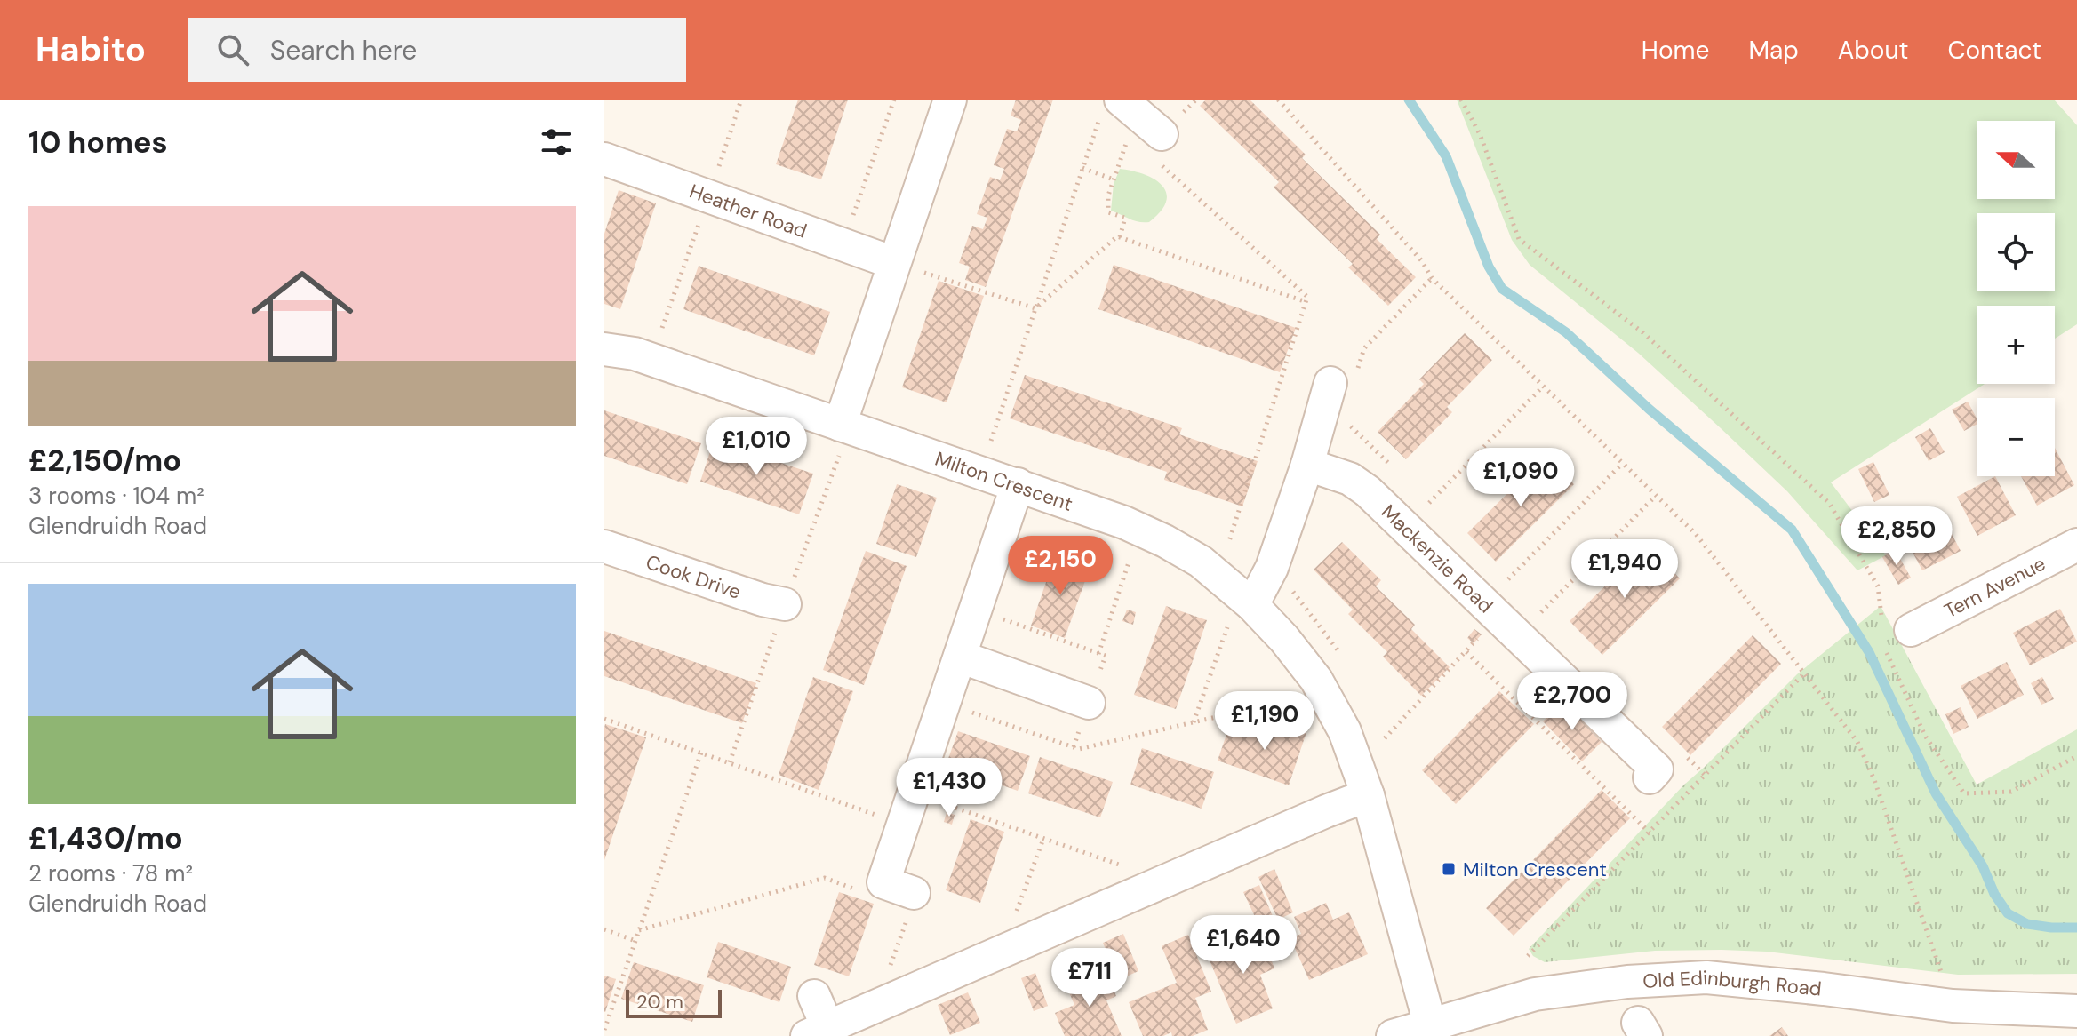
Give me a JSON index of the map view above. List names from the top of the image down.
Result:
{
  "streets": {
    "street": [
      "Heather Road",
      "Milton Crescent",
      "Mackenzie Road",
      "Cook Drive",
      "Tern Avenue",
      "Old Edinburgh Road"
    ]
  },
  "crossings": [
    ["Milton Crescent", "Old Edinburgh Road"]
  ],
  "places": {
    "transit": ["Milton Crescent"]
  },
  "scale_bar": "20 m",
  "north": "left",
  "page": {
    "header": "Habito",
    "search": "Search here",
    "nav": [
      "Home",
      "Map",
      "About",
      "Contact"
    ],
    "heading": "10 homes",
    "map_buttons": ["+", "−"],
    "list": [
      {
        "name": "£2,150/mo",
        "note": "3 rooms · 104 m² · Glendruidh Road"
      },
      {
        "name": "£1,430/mo",
        "note": "2 rooms · 78 m² · Glendruidh Road"
      }
    ],
    "price": [
      "£1,010",
      "£1,090",
      "£2,850",
      "£2,150",
      "£1,940",
      "£2,700",
      "£1,190",
      "£1,430",
      "£1,640",
      "£711"
    ],
    "scale": "20 m"
  }
}
